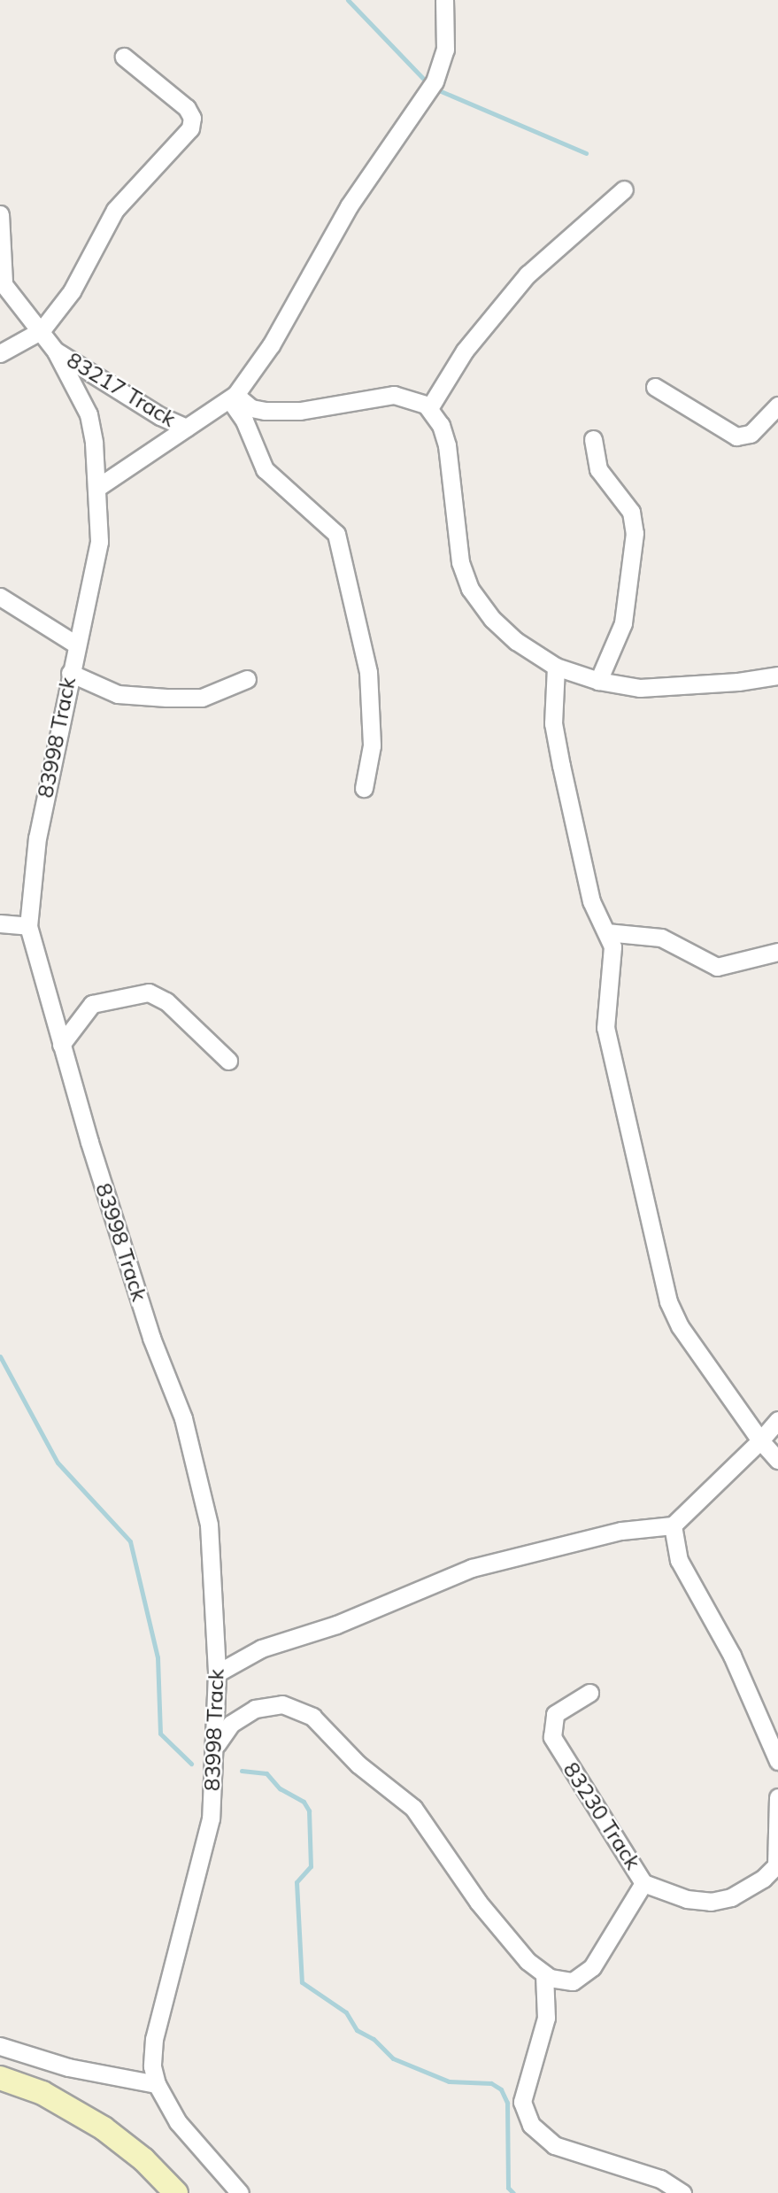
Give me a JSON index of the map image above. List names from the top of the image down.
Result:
{
  "streets": {
    "street": ["83217 Track", "83998 Track", "83230 Track"]
  },
  "crossings": [
    ["83217 Track", "83998 Track"]
  ]
}
